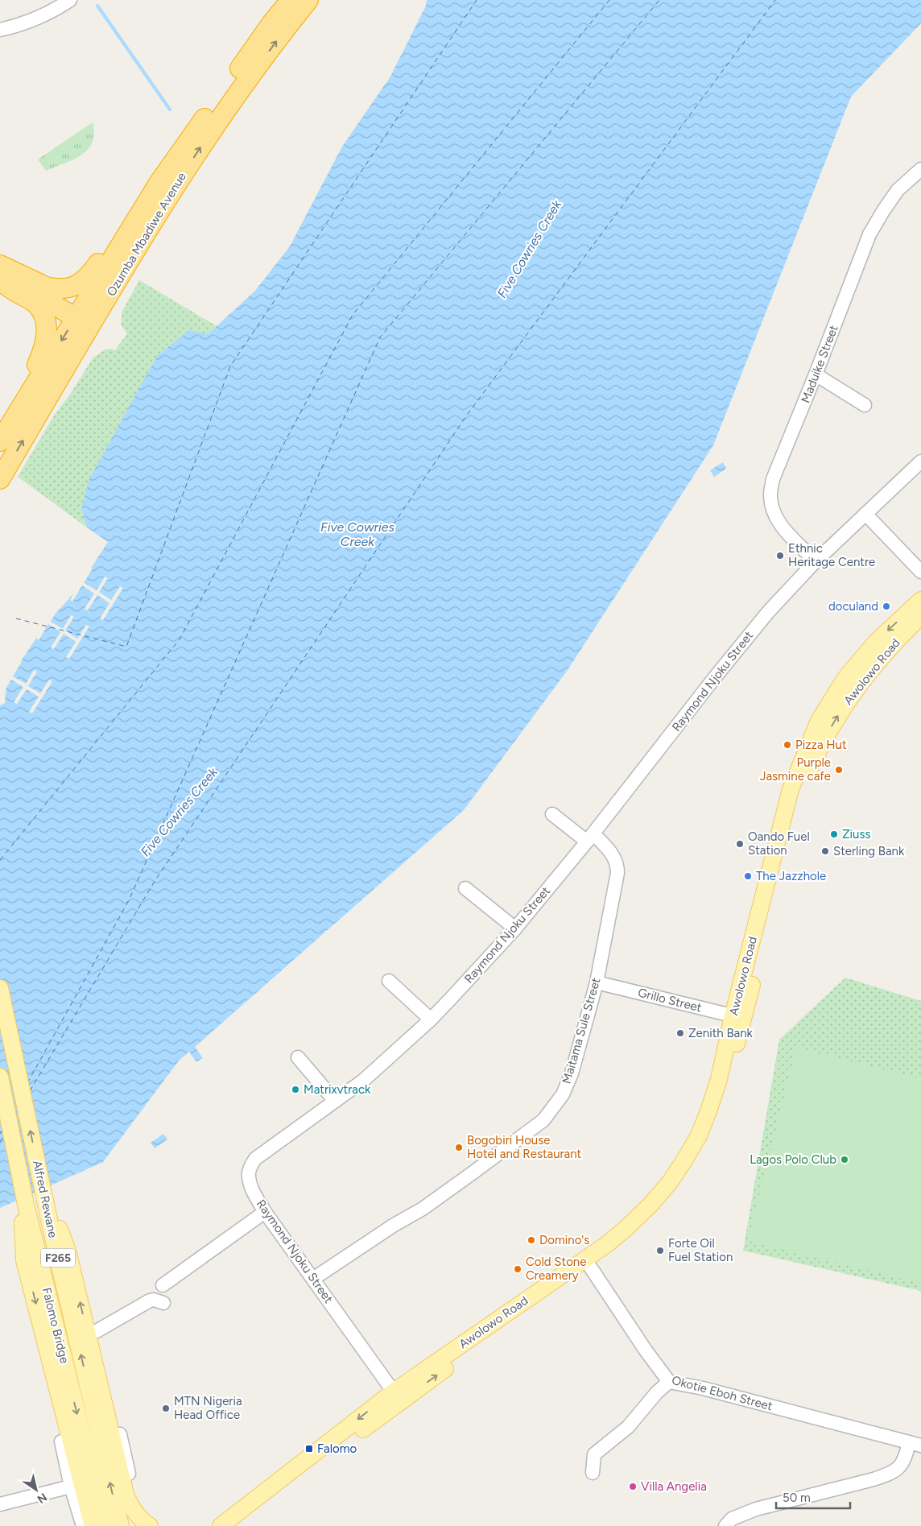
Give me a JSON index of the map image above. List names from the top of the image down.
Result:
{
  "streets": {
    "highway": ["Ozumba Mbadiwe Avenue"],
    "main road": [
      "Awolowo Road",
      "Alfred Rewane",
      "F265",
      "Falomo Bridge"
    ],
    "street": [
      "Maduike Street",
      "Raymond Njoku Street",
      "Grillo Street",
      "Maitama Sule Street",
      "Okotie Eboh Street"
    ]
  },
  "crossings": [
    ["Maduike Street", "Raymond Njoku Street"],
    ["Awolowo Road", "Raymond Njoku Street"],
    ["Awolowo Road", "Grillo Street"],
    ["Awolowo Road", "Okotie Eboh Street"],
    ["Raymond Njoku Street", "Maitama Sule Street"],
    ["Grillo Street", "Maitama Sule Street"]
  ],
  "water": ["Five Cowries Creek"],
  "places": {
    "other": [
      "Ethnic Heritage Centre",
      "doculand",
      "Pizza Hut",
      "Purple Jasmine cafe",
      "Ziuss",
      "Oando Fuel Station",
      "Sterling Bank",
      "The Jazzhole",
      "Zenith Bank",
      "Matrixvtrack",
      "Bogobiri House Hotel and Restaurant",
      "Lagos Polo Club",
      "Domino's",
      "Forte Oil Fuel Station",
      "Cold Stone Creamery",
      "MTN Nigeria Head Office",
      "Villa Angelia"
    ],
    "transit": ["Falomo"]
  },
  "scale_bar": "50 m",
  "north": "bottom right"
}
